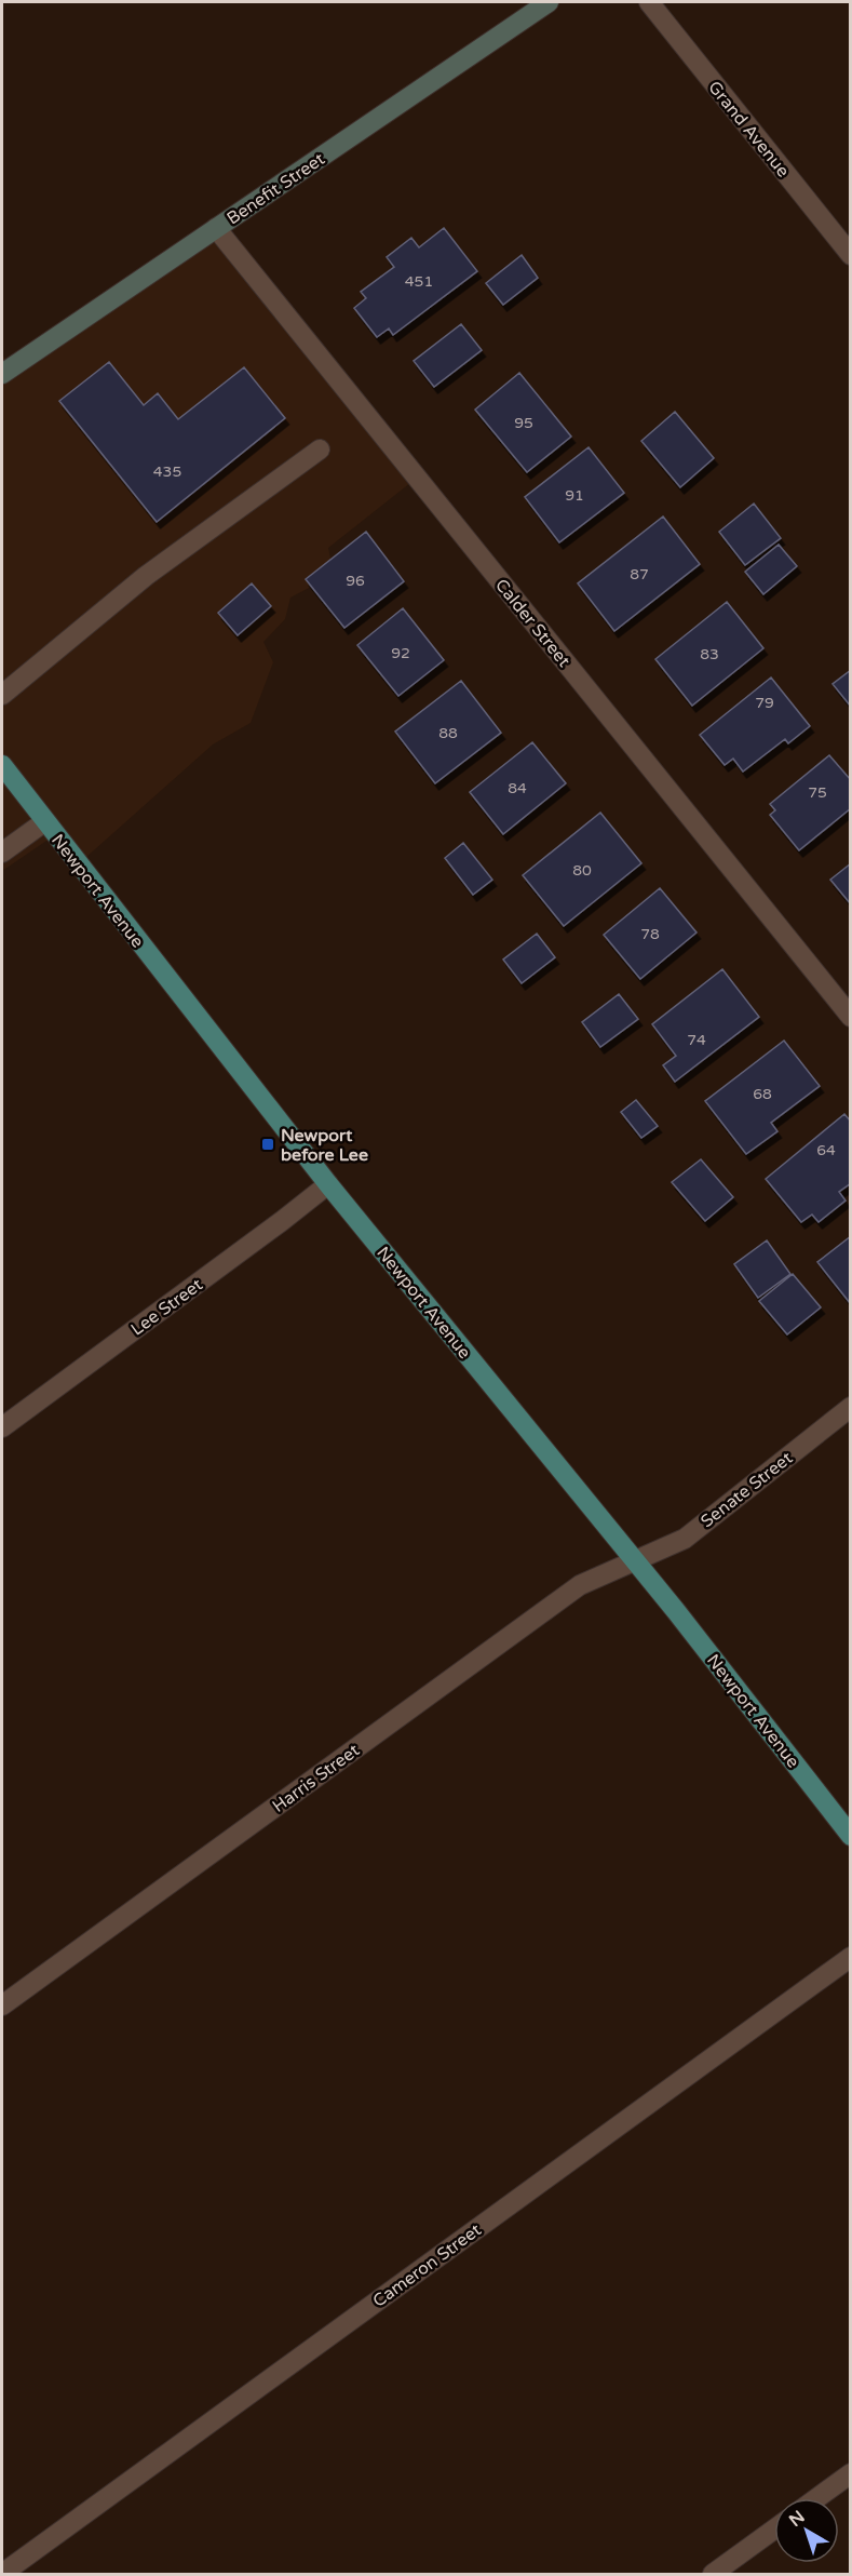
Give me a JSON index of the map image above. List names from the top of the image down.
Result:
{
  "streets": {
    "main road": ["Newport Avenue"],
    "street": [
      "Grand Avenue",
      "Benefit Street",
      "Calder Street",
      "Lee Street",
      "Senate Street",
      "Harris Street",
      "Cameron Street"
    ]
  },
  "crossings": [
    ["Benefit Street", "Calder Street"],
    ["Newport Avenue", "Lee Street"],
    ["Newport Avenue", "Senate Street"],
    ["Newport Avenue", "Harris Street"],
    ["Senate Street", "Harris Street"]
  ],
  "places": {
    "transit": ["Newport before Lee"]
  },
  "house_numbers": [
    "451",
    "95",
    "435",
    "91",
    "87",
    "96",
    "92",
    "83",
    "79",
    "88",
    "84",
    "75",
    "80",
    "78",
    "74",
    "68",
    "64"
  ],
  "north": "top left"
}
